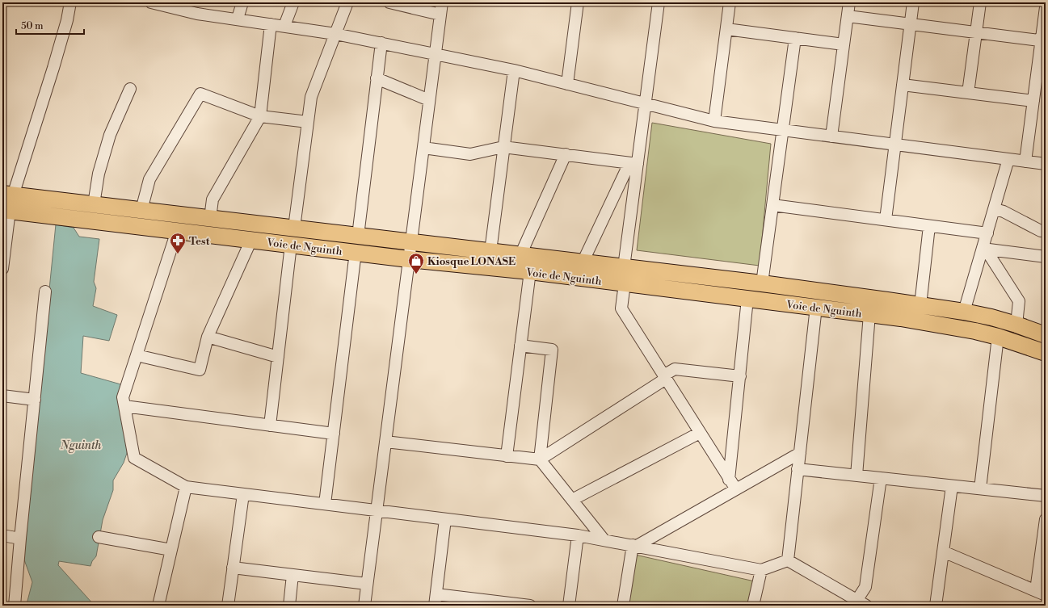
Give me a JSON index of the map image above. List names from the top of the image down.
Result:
{
  "streets": {
    "highway": ["Voie de Nguinth"]
  },
  "water": ["Nguinth"],
  "places": {
    "pharmacy": ["Test"],
    "shop": ["Kiosque LONASE"]
  },
  "scale_bar": "50 m"
}
